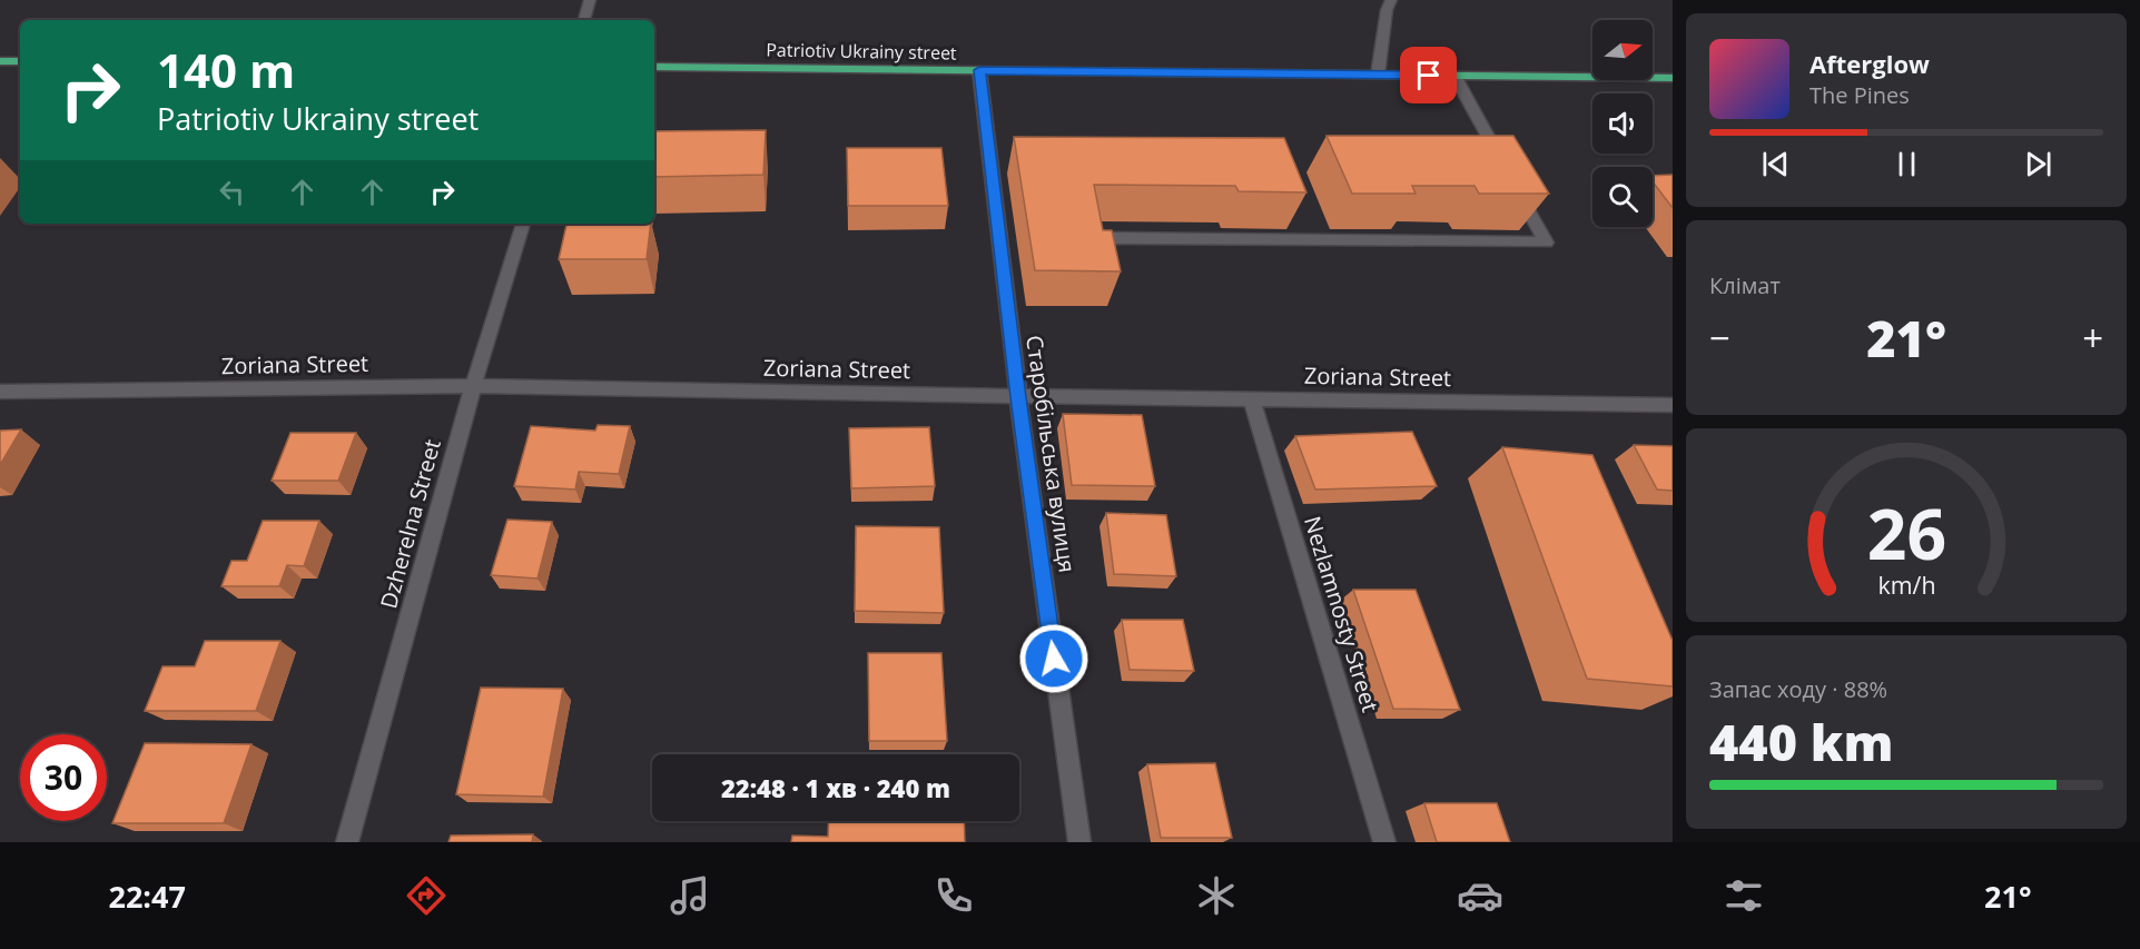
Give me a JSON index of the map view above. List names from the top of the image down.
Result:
{
  "streets": {
    "main road": ["Patriotiv Ukrainy street"],
    "street": [
      "Zoriana Street",
      "Старобільська вулиця",
      "Dzherelna Street",
      "Nezlamnosty Street"
    ]
  },
  "crossings": [
    ["Patriotiv Ukrainy street", "Старобільська вулиця"],
    ["Zoriana Street", "Старобільська вулиця"],
    ["Zoriana Street", "Dzherelna Street"],
    ["Zoriana Street", "Nezlamnosty Street"]
  ],
  "north": "right",
  "page": {
    "turn": ["140 m", "Patriotiv Ukrainy street"],
    "song": ["Afterglow", "The Pines"],
    "tile": [
      "Клімат",
      ["Запас ходу · 88%", "440 km"]
    ],
    "heat": ["−", "21°", "+"],
    "limit": "30",
    "trip": "22:48 · 1 хв · 240 m",
    "tabs": ["22:47", "21°"],
    "gauge": ["26", "km/h"]
  }
}
